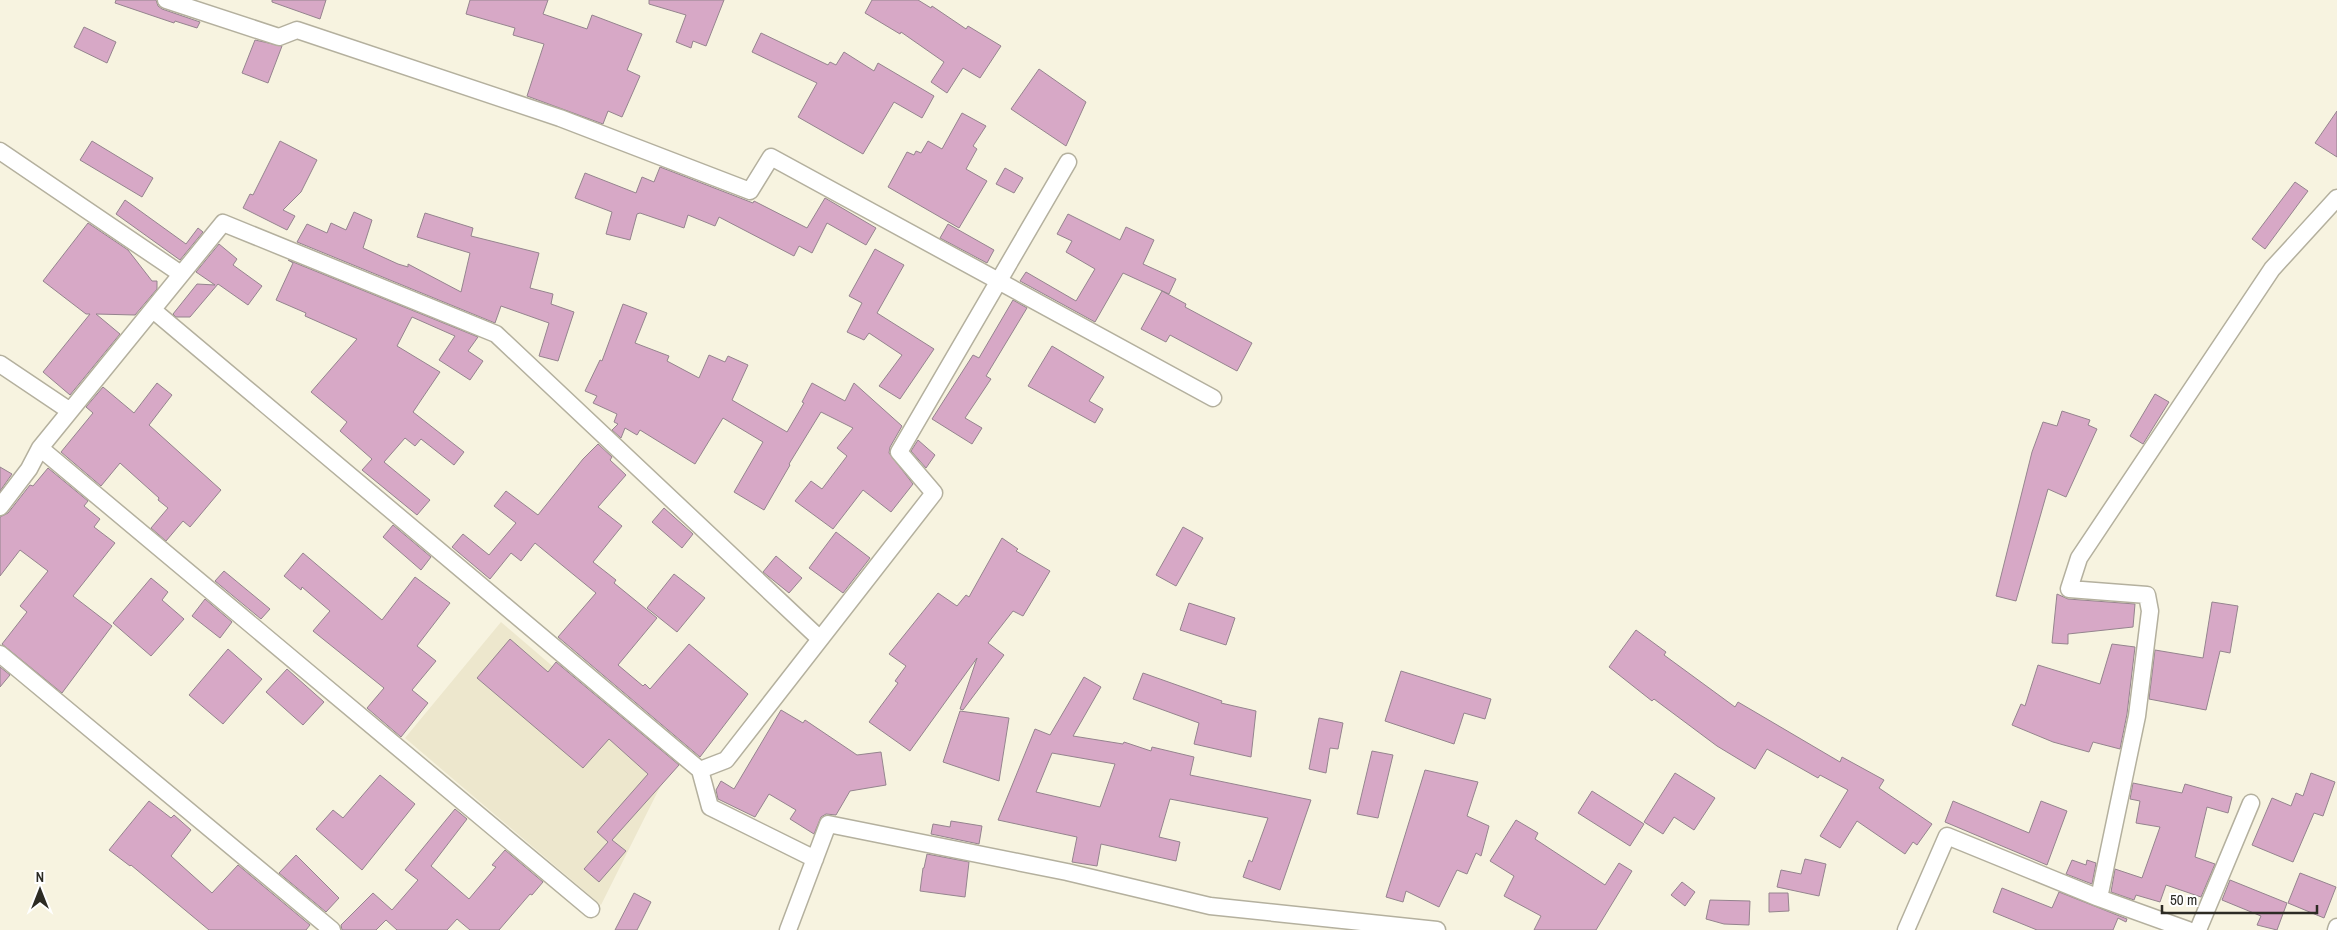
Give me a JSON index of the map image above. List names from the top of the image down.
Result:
{
  "scale_bar": "50 m",
  "north": "top"
}
